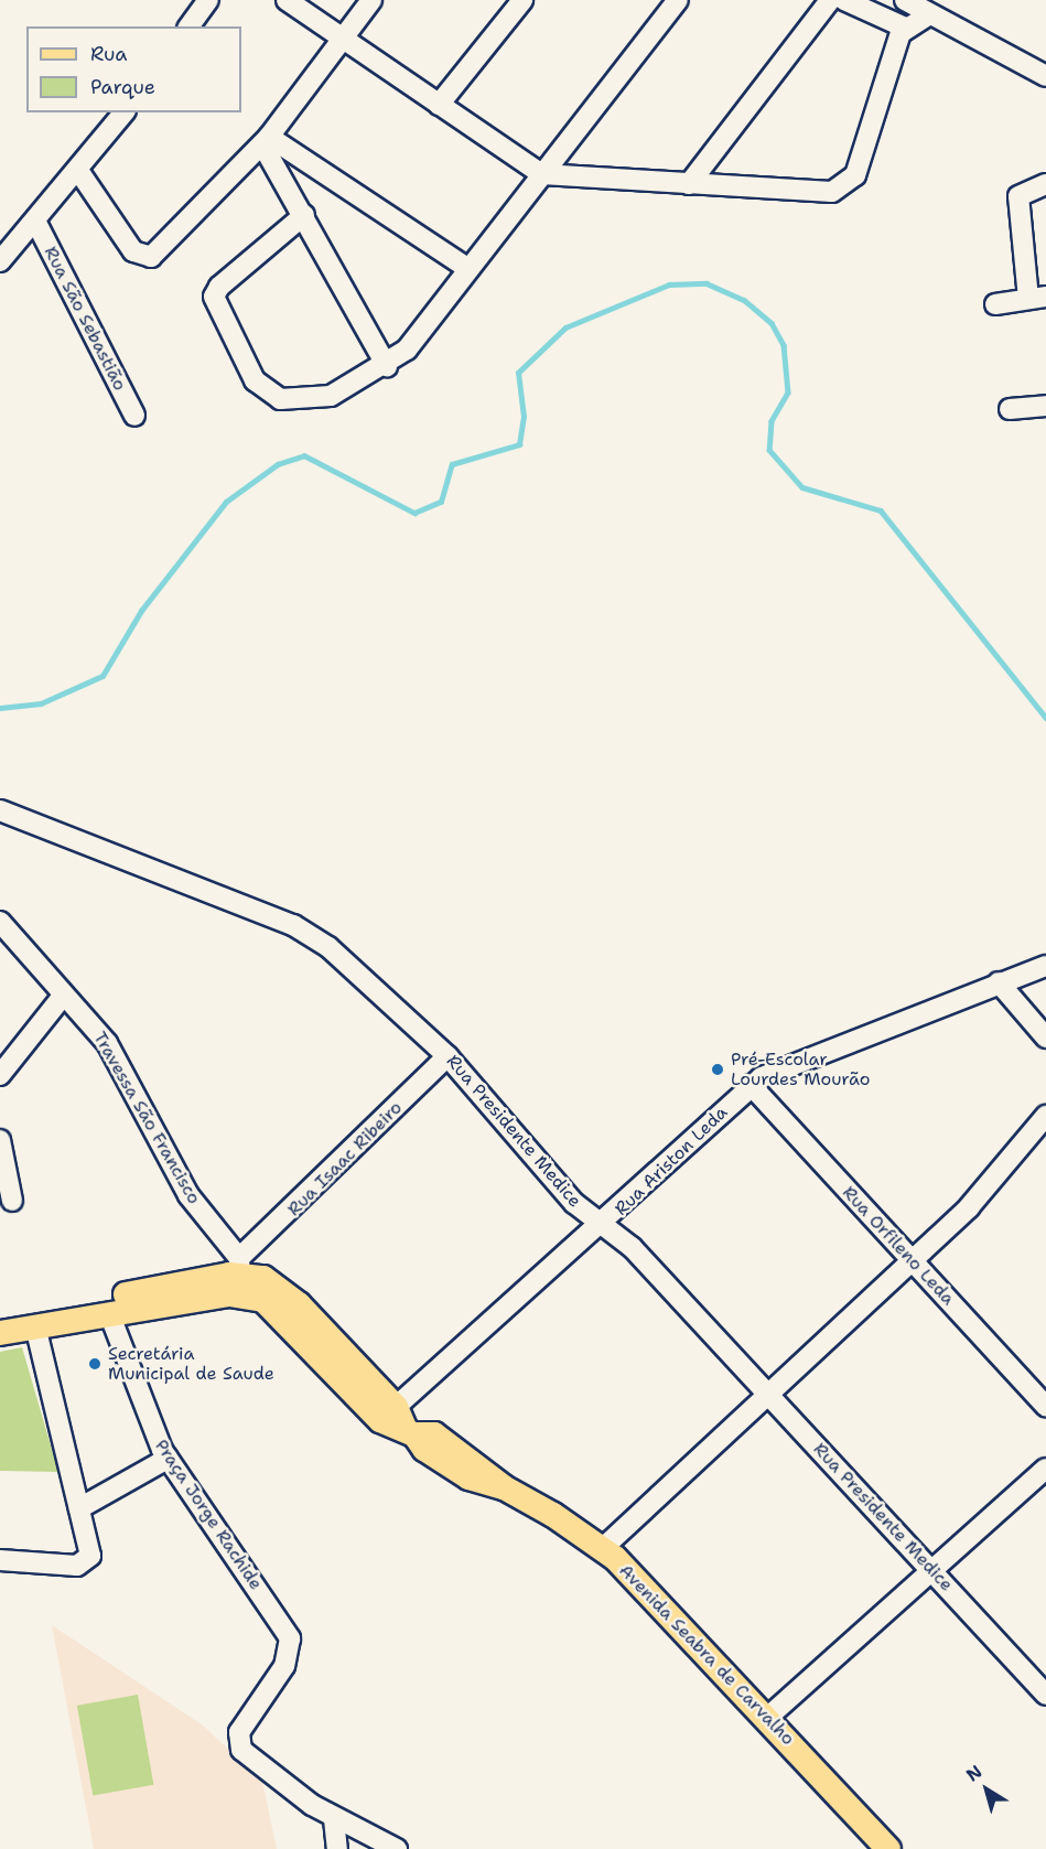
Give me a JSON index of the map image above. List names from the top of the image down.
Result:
{
  "streets": {
    "main road": ["Avenida Seabra de Carvalho"],
    "street": [
      "Rua São Sebastião",
      "Travessa São Francisco",
      "Rua Presidente Medice",
      "Rua Isaac Ribeiro",
      "Rua Ariston Leda",
      "Rua Orfileno Leda",
      "Praça Jorge Rachide"
    ]
  },
  "crossings": [
    ["Travessa São Francisco", "Rua Isaac Ribeiro"],
    ["Travessa São Francisco", "Avenida Seabra de Carvalho"],
    ["Rua Presidente Medice", "Rua Isaac Ribeiro"],
    ["Rua Presidente Medice", "Rua Ariston Leda"],
    ["Rua Isaac Ribeiro", "Avenida Seabra de Carvalho"],
    ["Rua Ariston Leda", "Rua Orfileno Leda"],
    ["Rua Ariston Leda", "Avenida Seabra de Carvalho"]
  ],
  "places": ["Pré-Escolar Lourdes Mourão", "Secretária Municipal de Saude"],
  "legend": ["Rua", "Parque"],
  "north": "top left"
}
